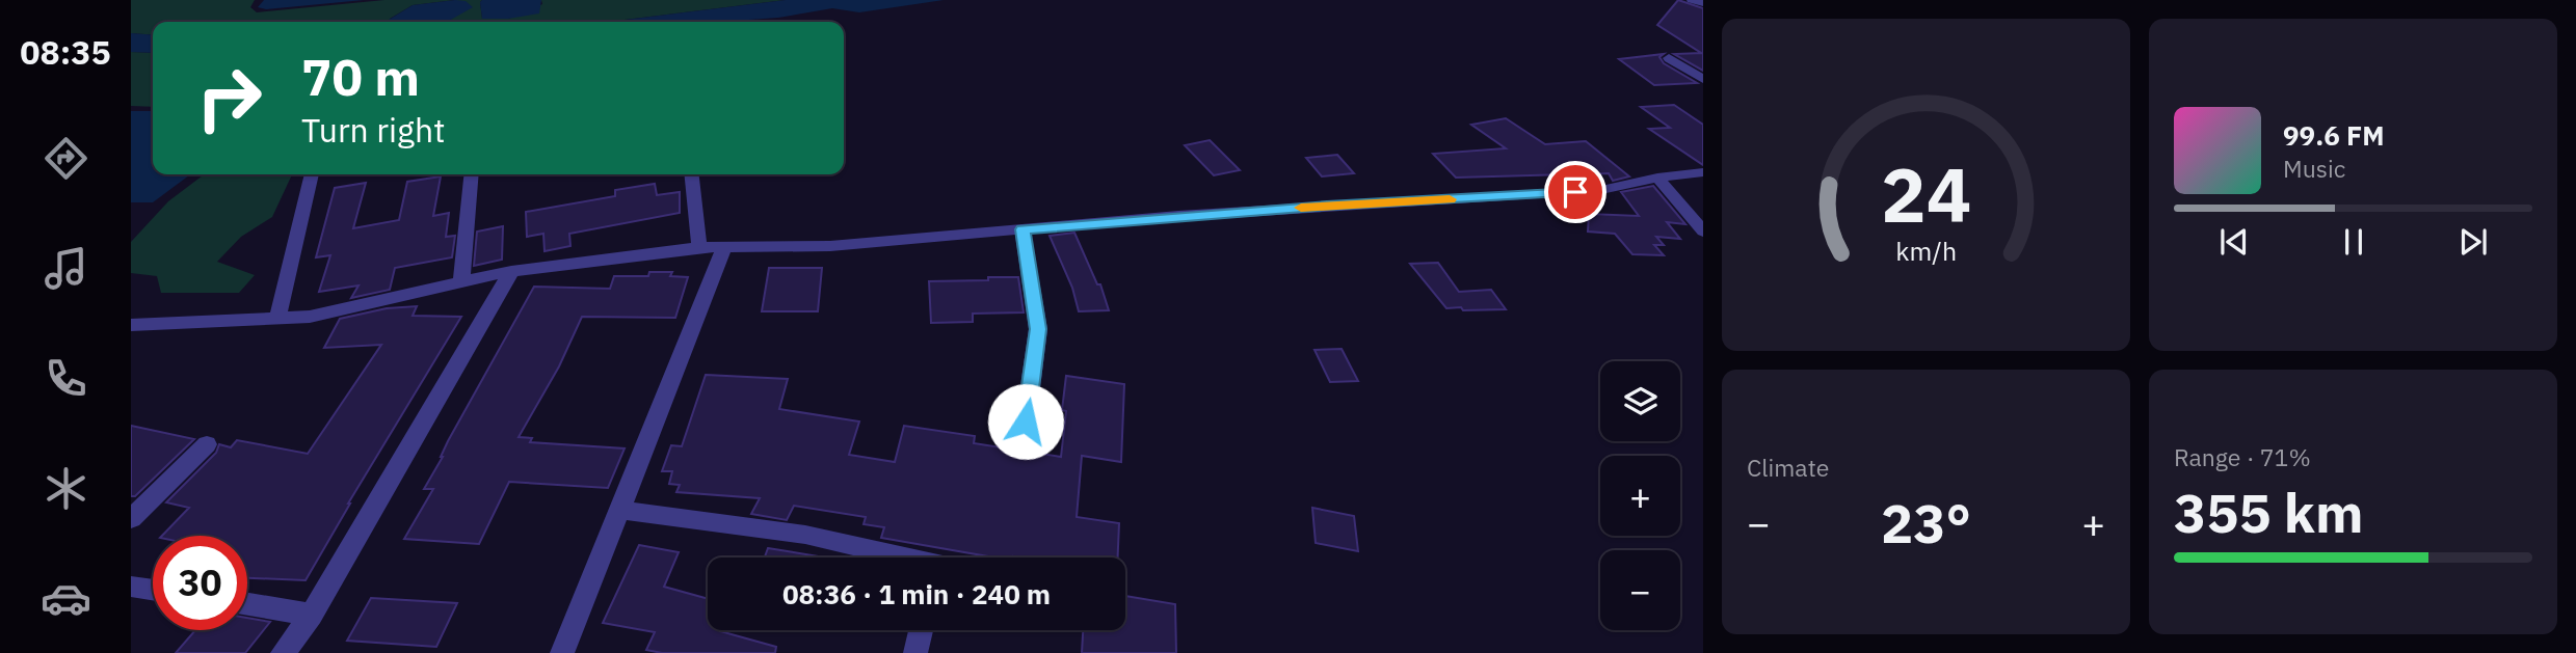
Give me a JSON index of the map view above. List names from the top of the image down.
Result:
{
  "page": {
    "tabs": "08:35",
    "turn": ["70 m", "Turn right"],
    "song": ["99.6 FM", "Music"],
    "map_buttons": ["+", "−"],
    "tile": [
      "Climate",
      ["Range · 71%", "355 km"]
    ],
    "heat": ["−", "23°", "+"],
    "limit": "30",
    "trip": "08:36 · 1 min · 240 m",
    "gauge": ["24", "km/h"]
  }
}
